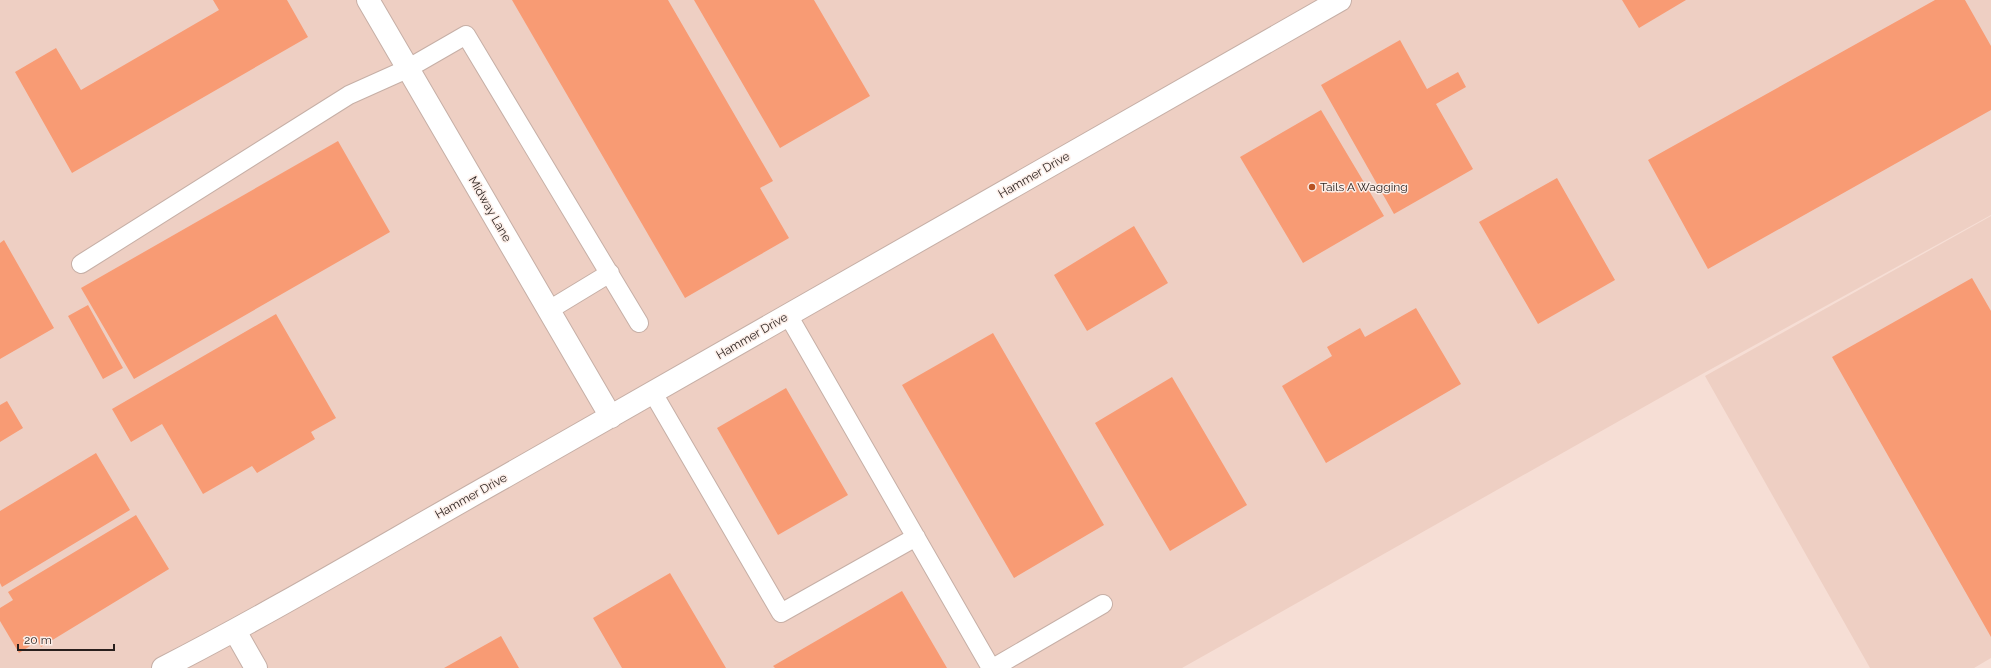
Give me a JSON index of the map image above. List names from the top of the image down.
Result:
{
  "streets": {
    "street": ["Hammer Drive", "Midway Lane"]
  },
  "crossings": [
    ["Hammer Drive", "Midway Lane"]
  ],
  "places": ["Tails A Wagging"],
  "scale_bar": "20 m"
}
